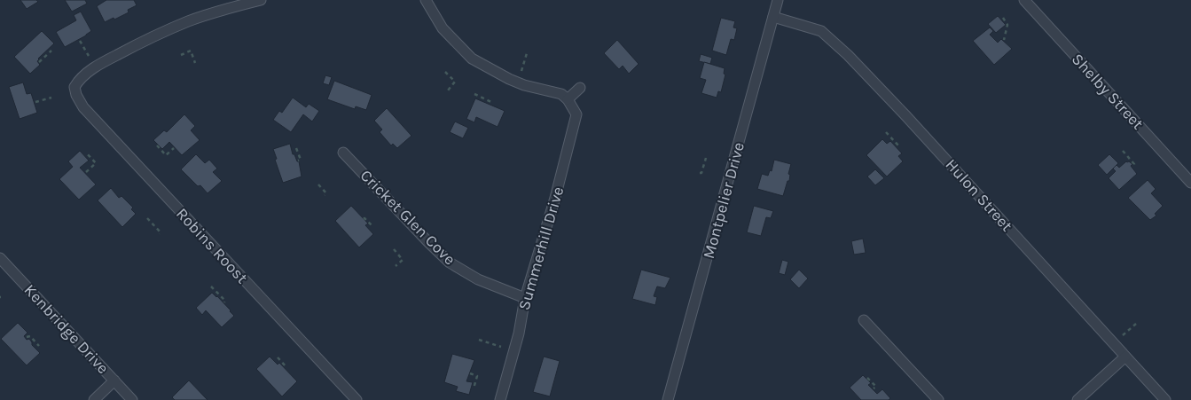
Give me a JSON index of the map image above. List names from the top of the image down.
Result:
{
  "streets": {
    "street": [
      "Shelby Street",
      "Hulon Street",
      "Montpelier Drive",
      "Cricket Glen Cove",
      "Robins Roost",
      "Summerhill Drive",
      "Kenbridge Drive"
    ]
  },
  "crossings": [
    ["Hulon Street", "Montpelier Drive"],
    ["Cricket Glen Cove", "Summerhill Drive"]
  ]
}
